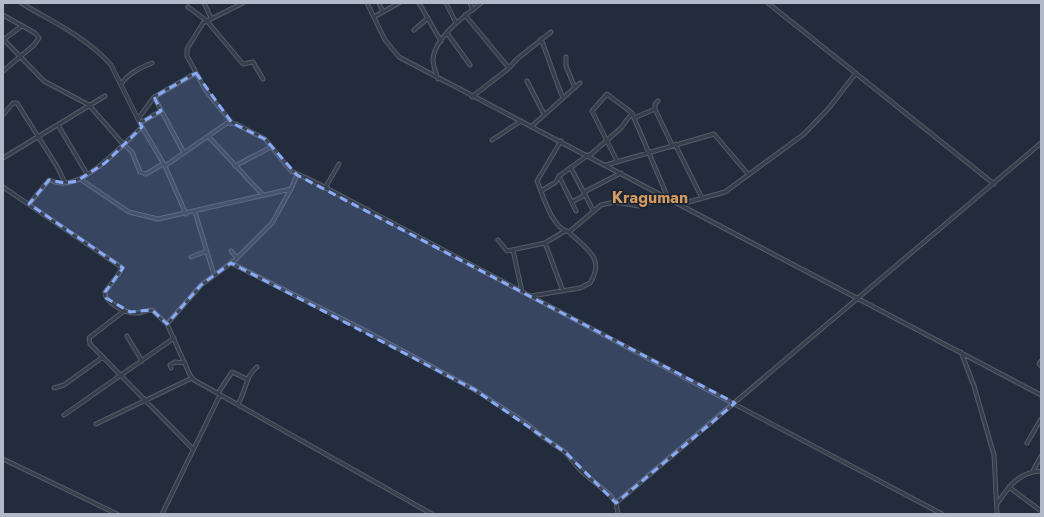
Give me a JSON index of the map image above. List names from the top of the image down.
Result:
{
  "districts": ["Kraguman"]
}
